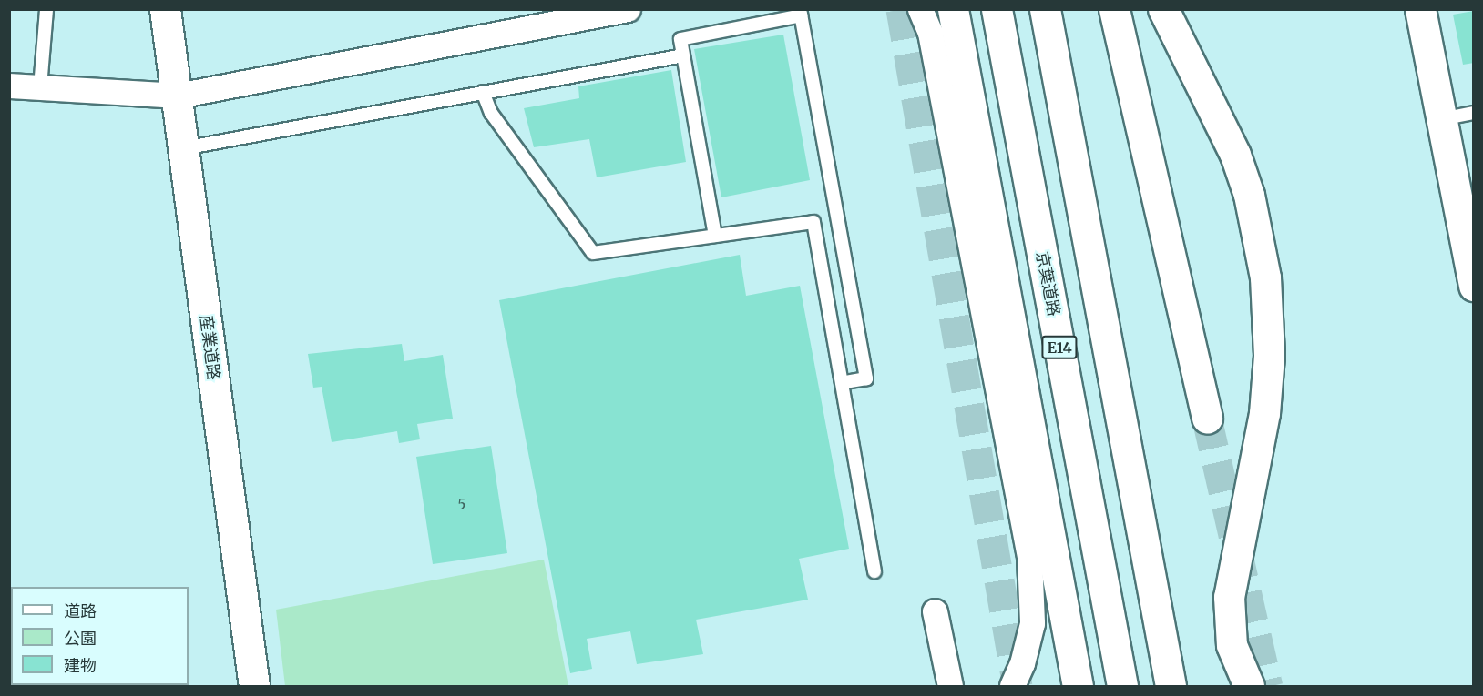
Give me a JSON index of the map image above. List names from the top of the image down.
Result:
{
  "streets": {
    "main road": ["京葉道路", "産業道路", "E14"]
  },
  "house_numbers": ["5"],
  "legend": ["道路", "公園", "建物"]
}
